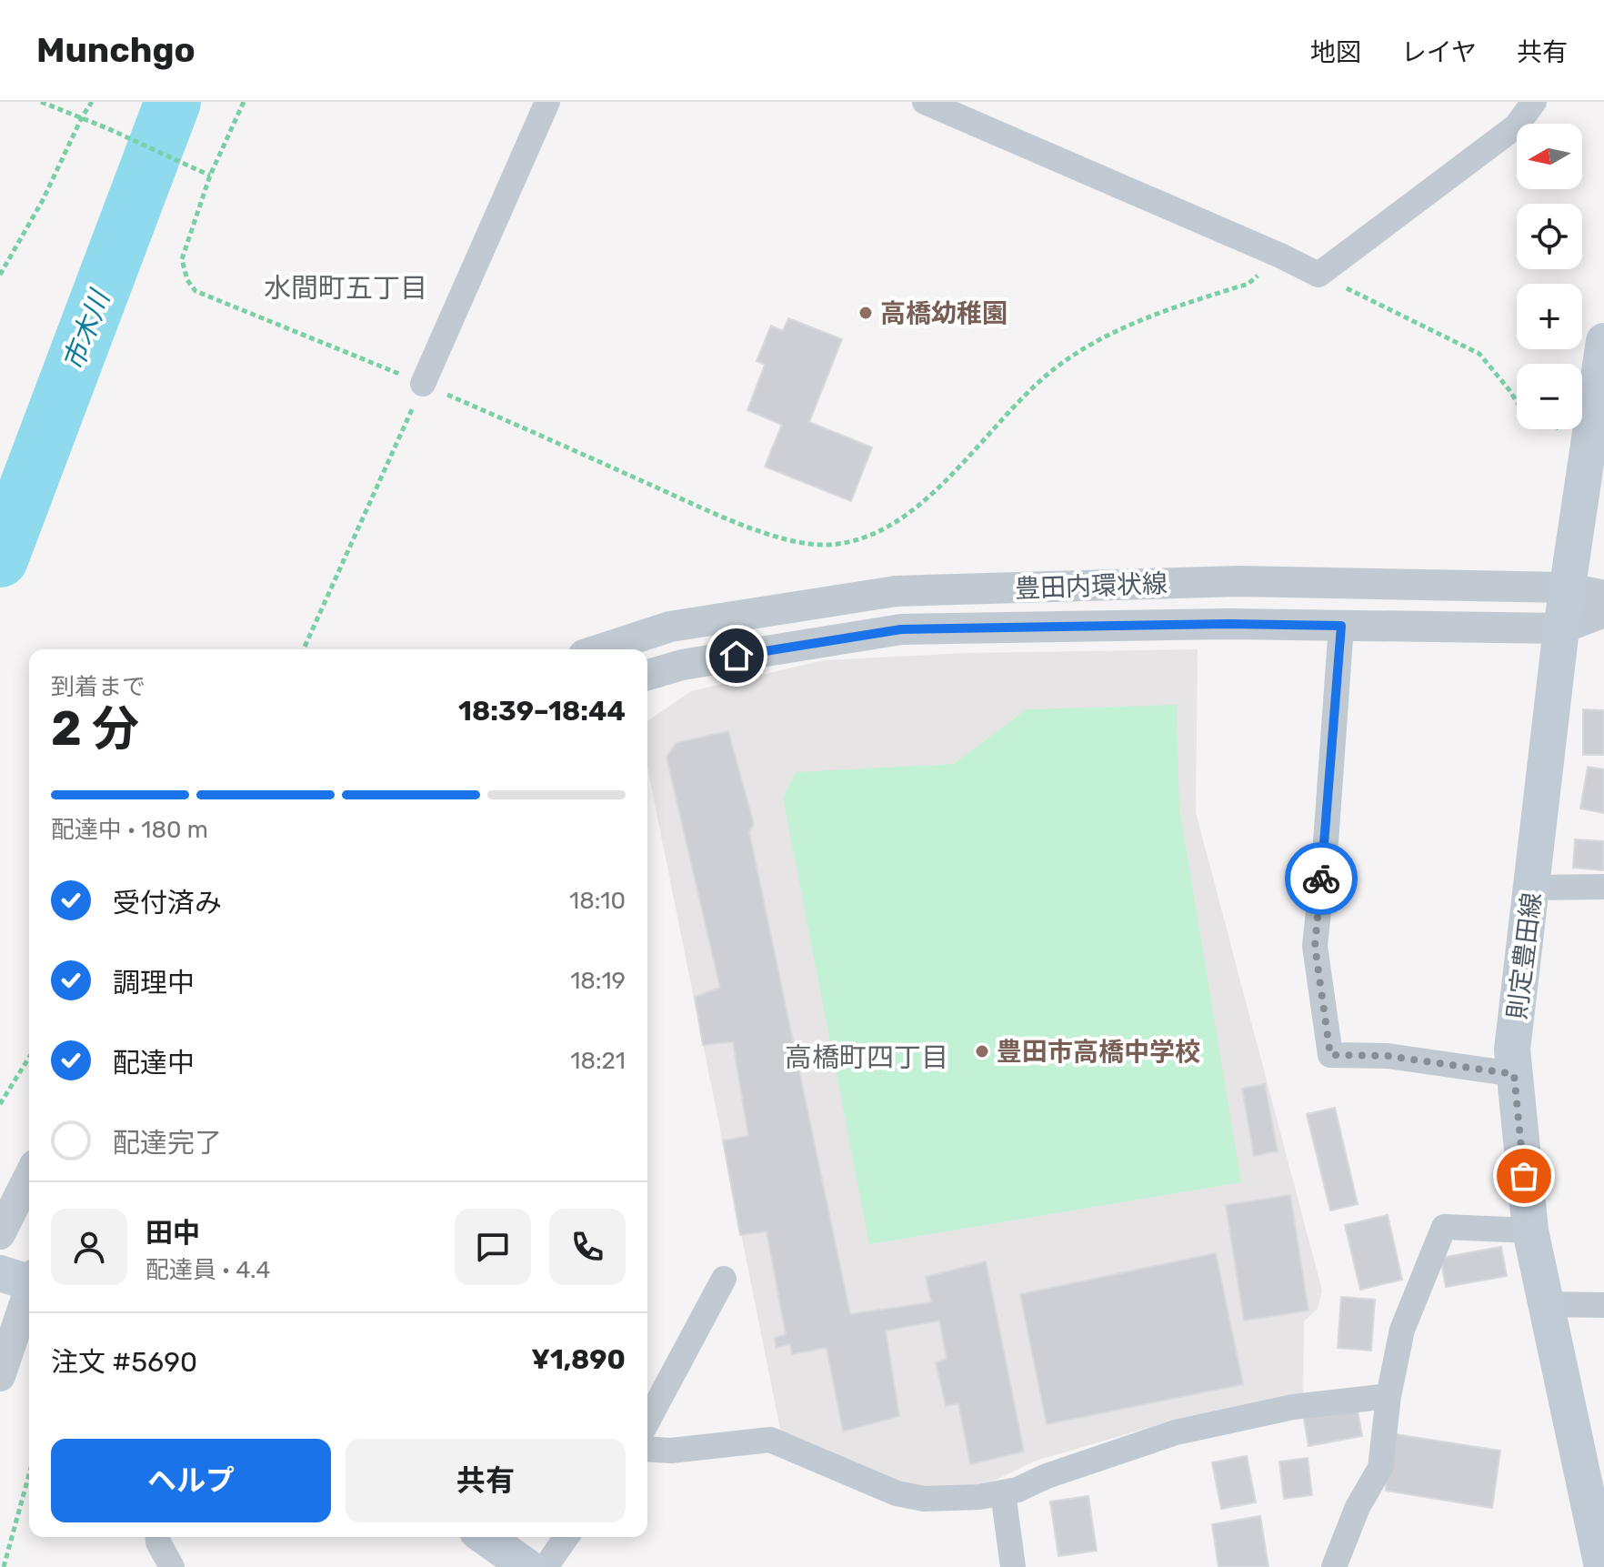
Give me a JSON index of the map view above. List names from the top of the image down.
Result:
{
  "streets": {
    "main road": ["則定豊田線"],
    "street": ["豊田内環状線"]
  },
  "crossings": [
    ["豊田内環状線", "則定豊田線"]
  ],
  "districts": ["水間町五丁目", "高橋町四丁目"],
  "water": ["市木川"],
  "places": ["高橋幼稚園", "豊田市高橋中学校"],
  "north": "left",
  "page": {
    "header": "Munchgo",
    "nav": ["地図", "レイヤ", "共有"],
    "map_buttons": ["+", "−"],
    "heading": ["2 分", "到着まで", "18:39–18:44"],
    "panel": [
      "田中",
      "配達員 · 4.4",
      "注文 #5690",
      "¥1,890"
    ],
    "bar": "配達中 · 180 m",
    "list": [
      ["受付済み", "18:10"],
      ["調理中", "18:19"],
      ["配達中", "18:21"],
      "配達完了"
    ],
    "buttons": ["ヘルプ", "共有"]
  }
}
